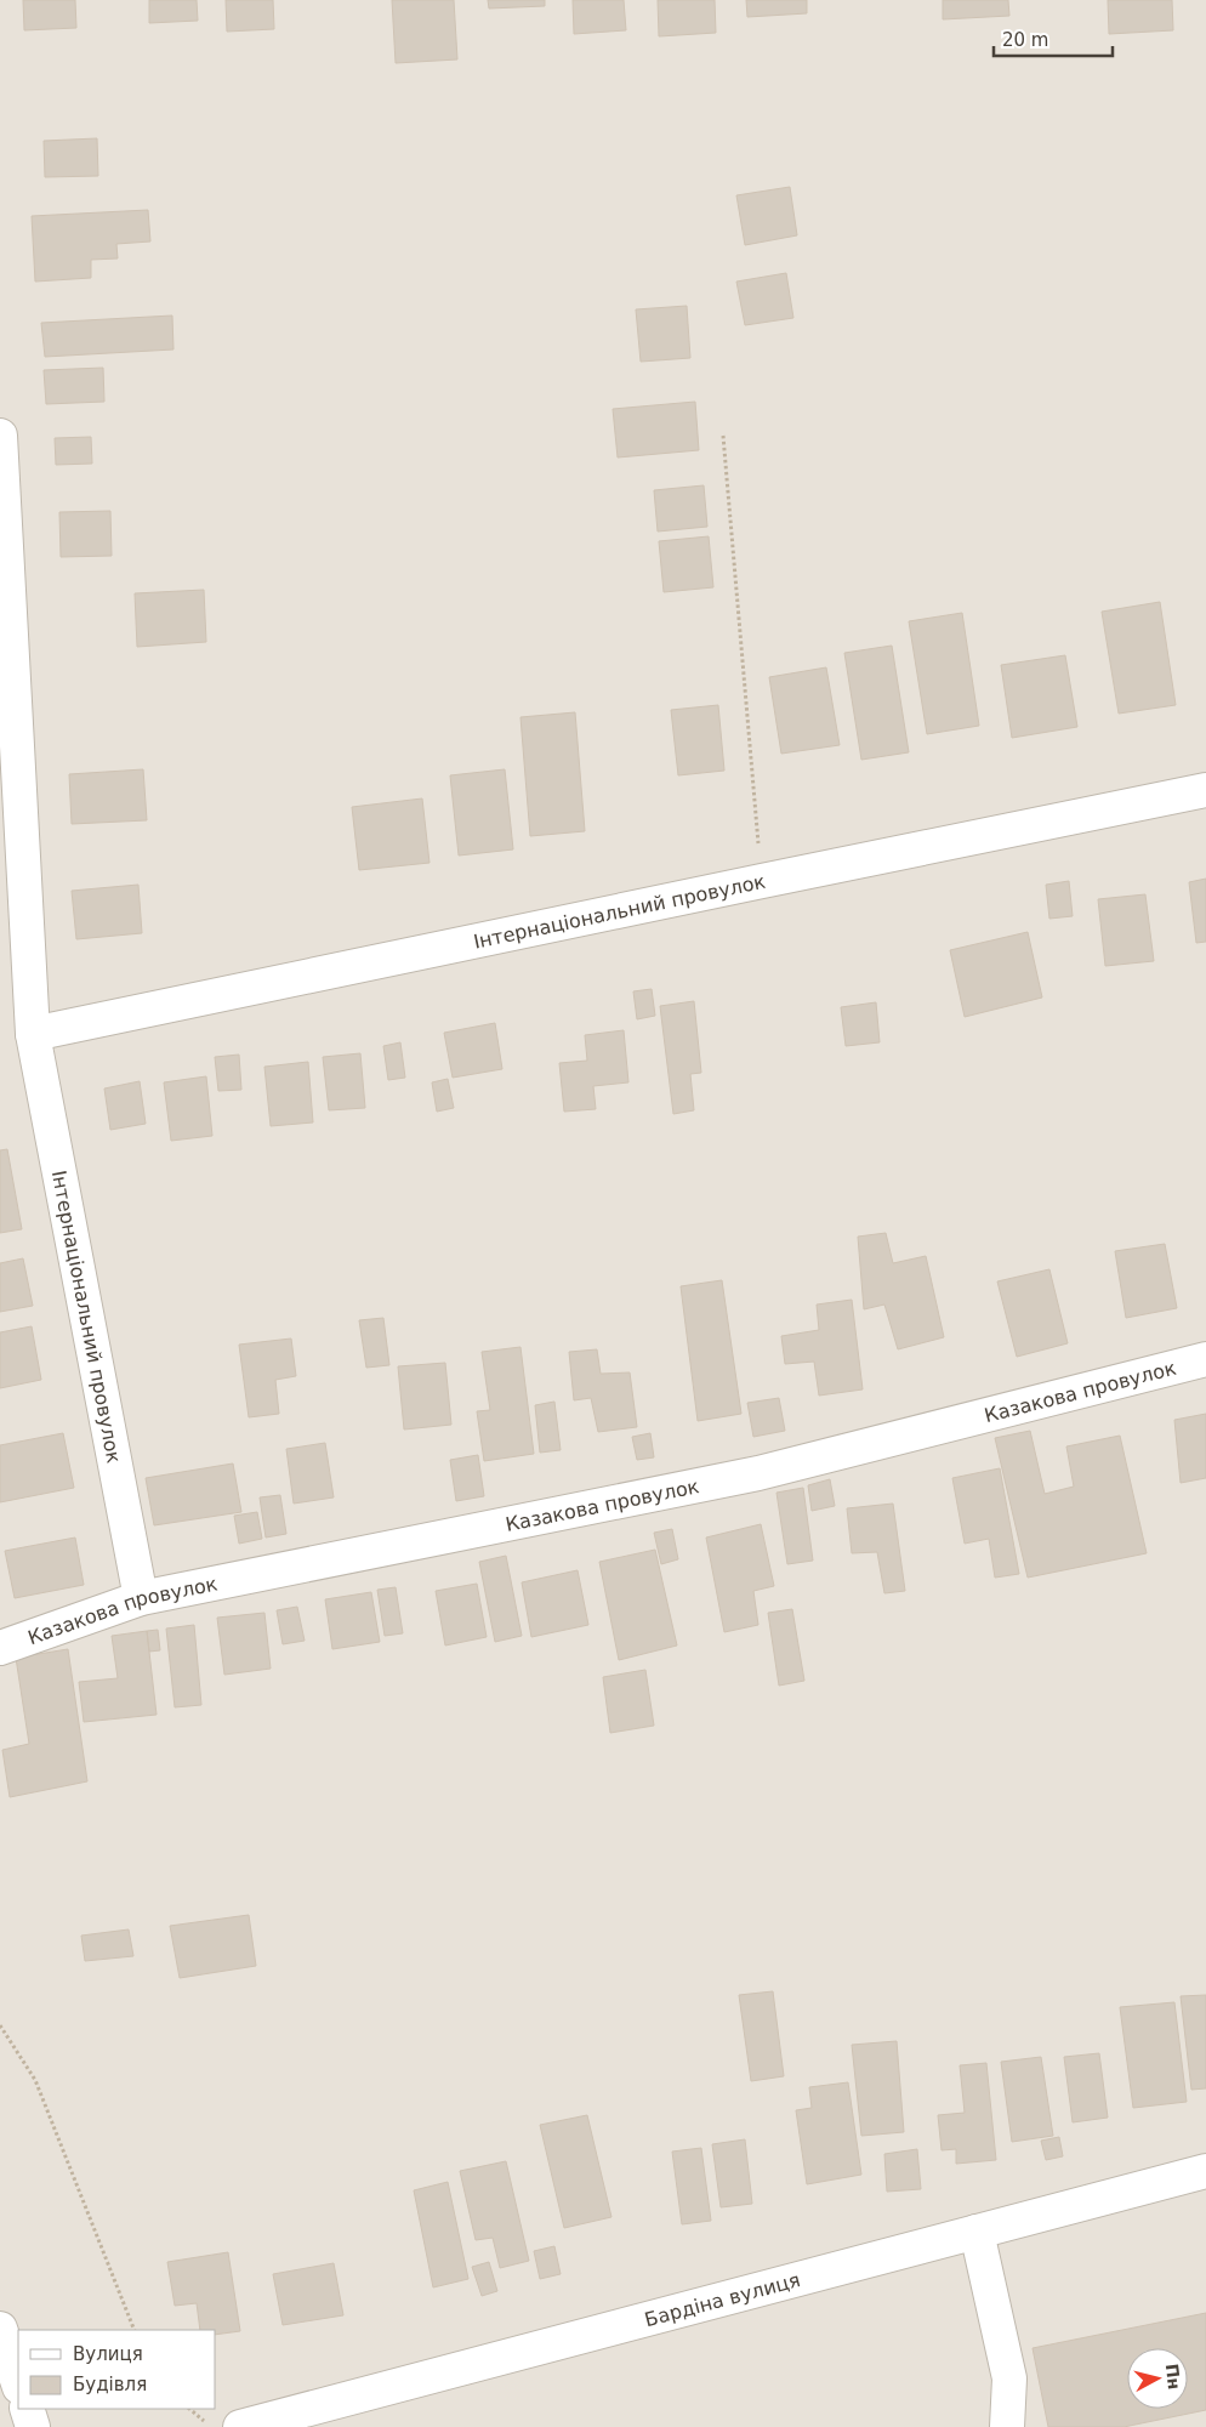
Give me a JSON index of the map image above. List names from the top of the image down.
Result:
{
  "streets": {
    "street": ["Інтернаціональний провулок", "Казакова провулок", "Бардіна вулиця"]
  },
  "crossings": [
    ["Інтернаціональний провулок", "Казакова провулок"]
  ],
  "legend": ["Вулиця", "Будівля"],
  "scale_bar": "20 m",
  "north": "right"
}
